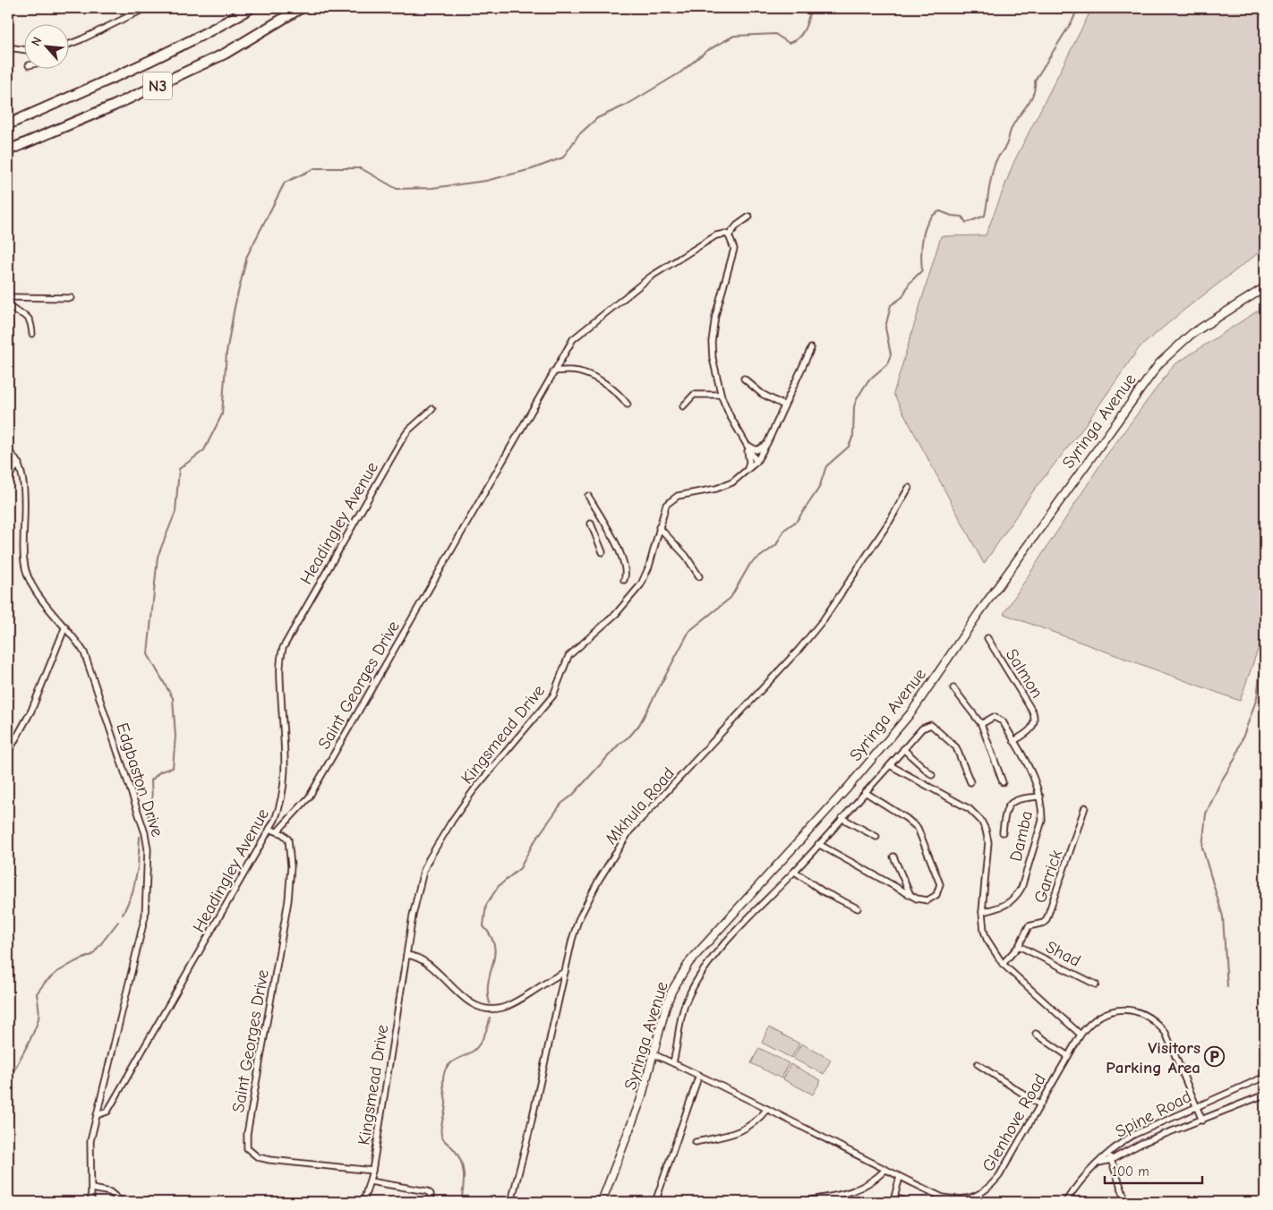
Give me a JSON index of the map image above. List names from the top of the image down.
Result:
{
  "streets": {
    "highway": ["N3"],
    "street": [
      "Syringa Avenue",
      "Headingley Avenue",
      "Salmon",
      "Saint Georges Drive",
      "Kingsmead Drive",
      "Edgbaston Drive",
      "Mkhula Road",
      "Damba",
      "Garrick",
      "Shad",
      "Spine Road",
      "Glenhove Road"
    ]
  },
  "crossings": [
    ["Syringa Avenue", "Glenhove Road"],
    ["Headingley Avenue", "Edgbaston Drive"],
    ["Salmon", "Damba"],
    ["Saint Georges Drive", "Kingsmead Drive"],
    ["Garrick", "Shad"],
    ["Spine Road", "Glenhove Road"]
  ],
  "places": {
    "parking": ["Visitors Parking Area"]
  },
  "scale_bar": "100 m",
  "north": "top left"
}
